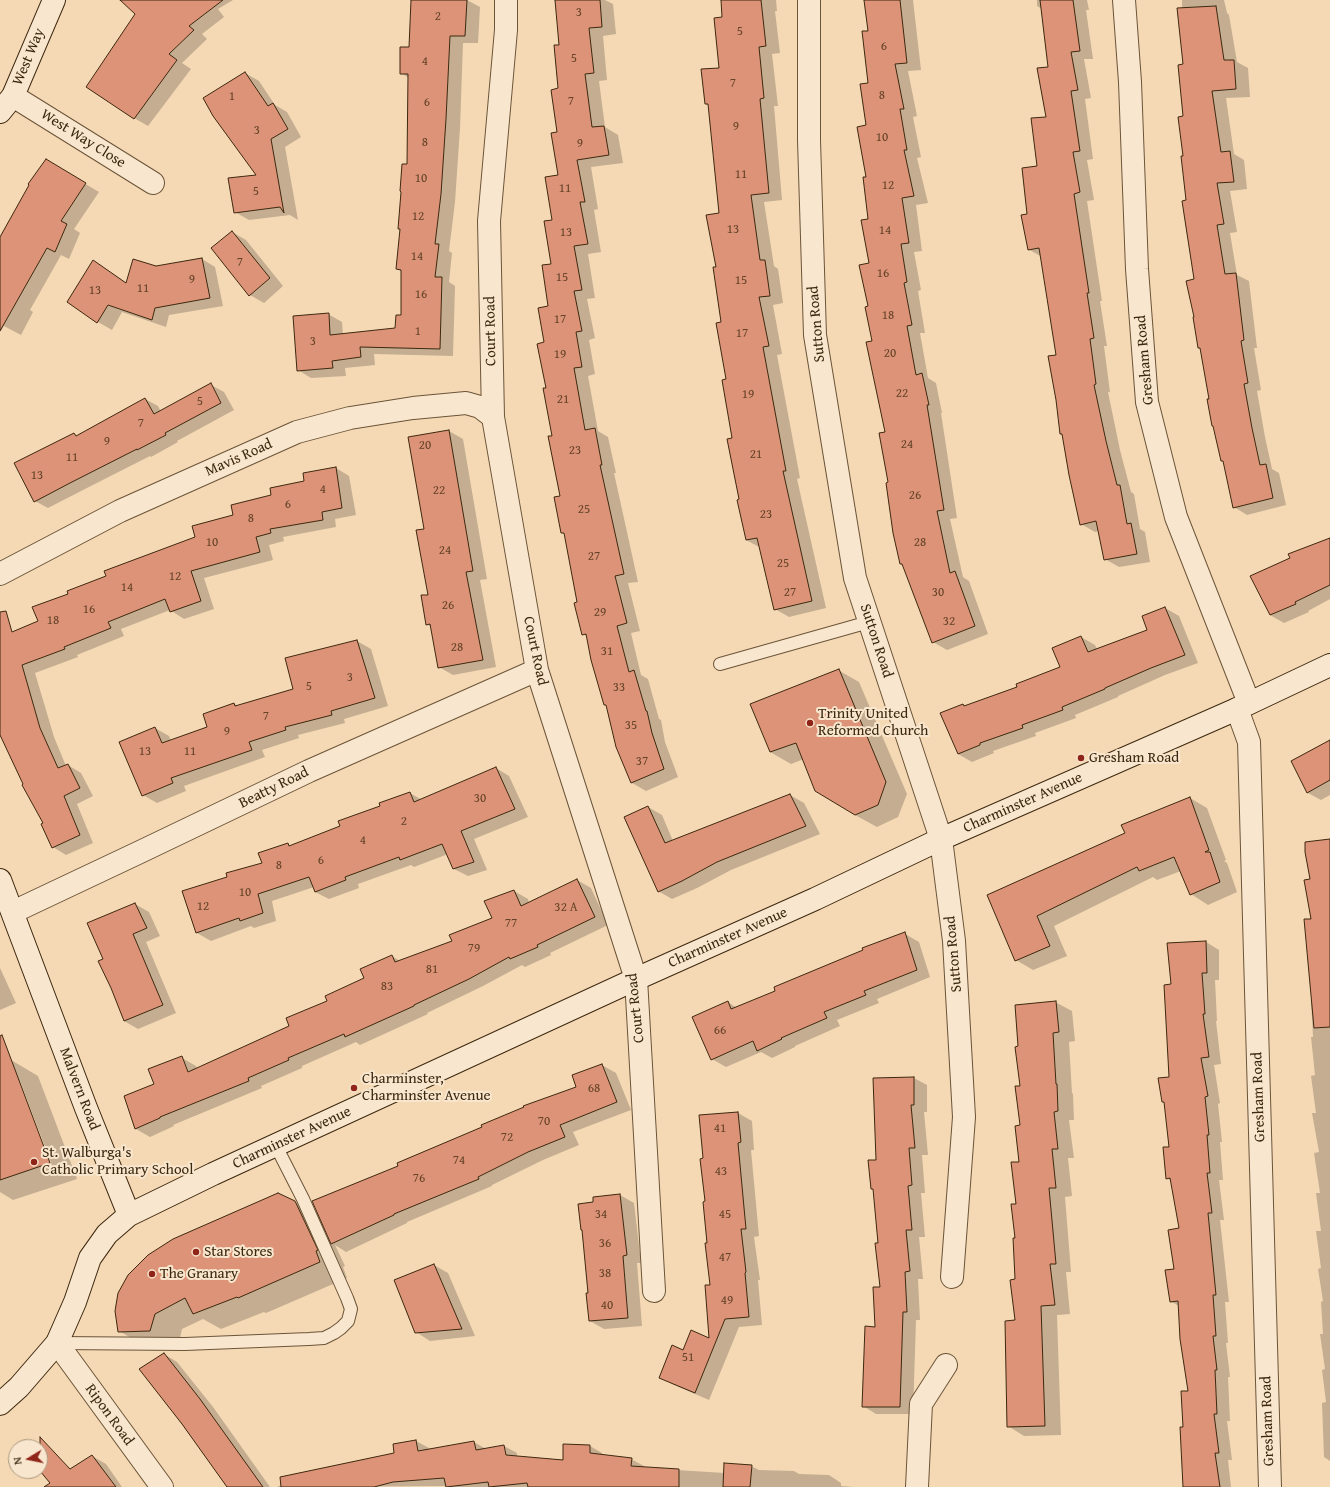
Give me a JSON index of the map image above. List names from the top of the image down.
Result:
{
  "streets": {
    "street": [
      "West Way",
      "West Way Close",
      "Sutton Road",
      "Court Road",
      "Gresham Road",
      "Mavis Road",
      "Beatty Road",
      "Charminster Avenue",
      "Malvern Road",
      "Ripon Road"
    ]
  },
  "crossings": [
    ["West Way", "West Way Close"],
    ["Sutton Road", "Charminster Avenue"],
    ["Court Road", "Mavis Road"],
    ["Court Road", "Beatty Road"],
    ["Court Road", "Charminster Avenue"],
    ["Gresham Road", "Charminster Avenue"],
    ["Beatty Road", "Malvern Road"],
    ["Charminster Avenue", "Malvern Road"]
  ],
  "places": [
    "Trinity United Reformed Church",
    "Gresham Road",
    "Charminster, Charminster Avenue",
    "St. Walburga's Catholic Primary School",
    "Star Stores",
    "The Granary"
  ],
  "house_numbers": [
    "3",
    "2",
    "5",
    "6",
    "5",
    "4",
    "7",
    "8",
    "1",
    "7",
    "6",
    "9",
    "3",
    "10",
    "8",
    "9",
    "11",
    "10",
    "12",
    "11",
    "5",
    "12",
    "13",
    "14",
    "13",
    "14",
    "7",
    "16",
    "15",
    "9",
    "15",
    "11",
    "13",
    "16",
    "18",
    "17",
    "1",
    "17",
    "3",
    "20",
    "19",
    "22",
    "19",
    "21",
    "5",
    "7",
    "9",
    "24",
    "20",
    "23",
    "21",
    "11",
    "13",
    "4",
    "22",
    "26",
    "6",
    "25",
    "23",
    "8",
    "10",
    "28",
    "24",
    "27",
    "25",
    "12",
    "14",
    "27",
    "30",
    "26",
    "16",
    "29",
    "18",
    "32",
    "28",
    "31",
    "3",
    "5",
    "33",
    "7",
    "35",
    "9",
    "13",
    "11",
    "37",
    "30",
    "2",
    "4",
    "6",
    "8",
    "10",
    "12",
    "32 A",
    "77",
    "79",
    "81",
    "83",
    "66",
    "68",
    "70",
    "41",
    "72",
    "74",
    "43",
    "76",
    "34",
    "45",
    "36",
    "47",
    "38",
    "49",
    "40",
    "51"
  ],
  "north": "left"
}
